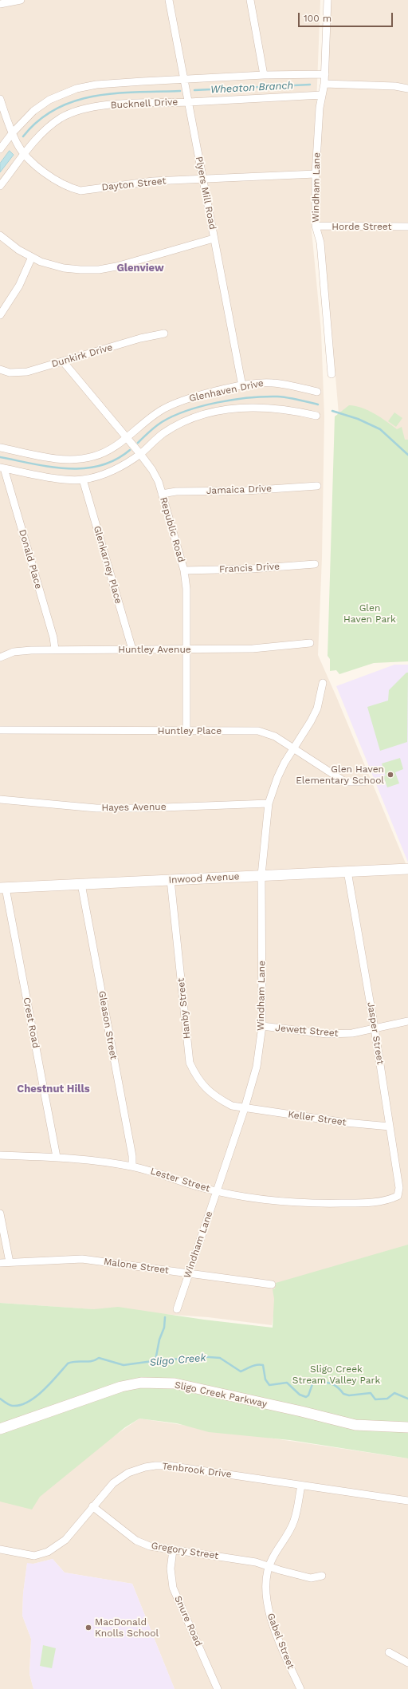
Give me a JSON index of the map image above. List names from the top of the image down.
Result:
{
  "streets": {
    "street": [
      "Bucknell Drive",
      "Dayton Street",
      "Windham Lane",
      "Plyers Mill Road",
      "Horde Street",
      "Dunkirk Drive",
      "Glenhaven Drive",
      "Jamaica Drive",
      "Republic Road",
      "Donald Place",
      "Glenkarney Place",
      "Francis Drive",
      "Huntley Avenue",
      "Huntley Place",
      "Hayes Avenue",
      "Inwood Avenue",
      "Hanby Street",
      "Crest Road",
      "Gleason Street",
      "Jewett Street",
      "Jasper Street",
      "Keller Street",
      "Lester Street",
      "Malone Street",
      "Sligo Creek Parkway",
      "Tenbrook Drive",
      "Gregory Street",
      "Snure Road",
      "Gabel Street"
    ]
  },
  "crossings": [
    ["Bucknell Drive", "Dayton Street"],
    ["Bucknell Drive", "Windham Lane"],
    ["Bucknell Drive", "Plyers Mill Road"],
    ["Dayton Street", "Windham Lane"],
    ["Dayton Street", "Plyers Mill Road"],
    ["Windham Lane", "Horde Street"],
    ["Windham Lane", "Huntley Place"],
    ["Windham Lane", "Hayes Avenue"],
    ["Windham Lane", "Inwood Avenue"],
    ["Windham Lane", "Hanby Street"],
    ["Windham Lane", "Jewett Street"],
    ["Windham Lane", "Keller Street"],
    ["Windham Lane", "Lester Street"],
    ["Windham Lane", "Malone Street"],
    ["Plyers Mill Road", "Glenhaven Drive"],
    ["Dunkirk Drive", "Republic Road"],
    ["Glenhaven Drive", "Republic Road"],
    ["Glenhaven Drive", "Donald Place"],
    ["Glenhaven Drive", "Glenkarney Place"],
    ["Jamaica Drive", "Republic Road"],
    ["Republic Road", "Francis Drive"],
    ["Republic Road", "Huntley Avenue"],
    ["Republic Road", "Huntley Place"],
    ["Donald Place", "Huntley Avenue"],
    ["Glenkarney Place", "Huntley Avenue"],
    ["Inwood Avenue", "Hanby Street"],
    ["Inwood Avenue", "Crest Road"],
    ["Inwood Avenue", "Gleason Street"],
    ["Inwood Avenue", "Jasper Street"],
    ["Hanby Street", "Keller Street"],
    ["Crest Road", "Lester Street"],
    ["Gleason Street", "Lester Street"],
    ["Jewett Street", "Jasper Street"],
    ["Jasper Street", "Keller Street"],
    ["Jasper Street", "Lester Street"],
    ["Tenbrook Drive", "Gregory Street"],
    ["Tenbrook Drive", "Gabel Street"],
    ["Gregory Street", "Snure Road"],
    ["Gregory Street", "Gabel Street"]
  ],
  "districts": ["Glenview", "Chestnut Hills"],
  "water": ["Wheaton Branch", "Sligo Creek"],
  "parks": ["Glen Haven Park", "Sligo Creek Stream Valley Park"],
  "places": ["Glen Haven Elementary School", "MacDonald Knolls School"],
  "scale_bar": "100 m"
}
